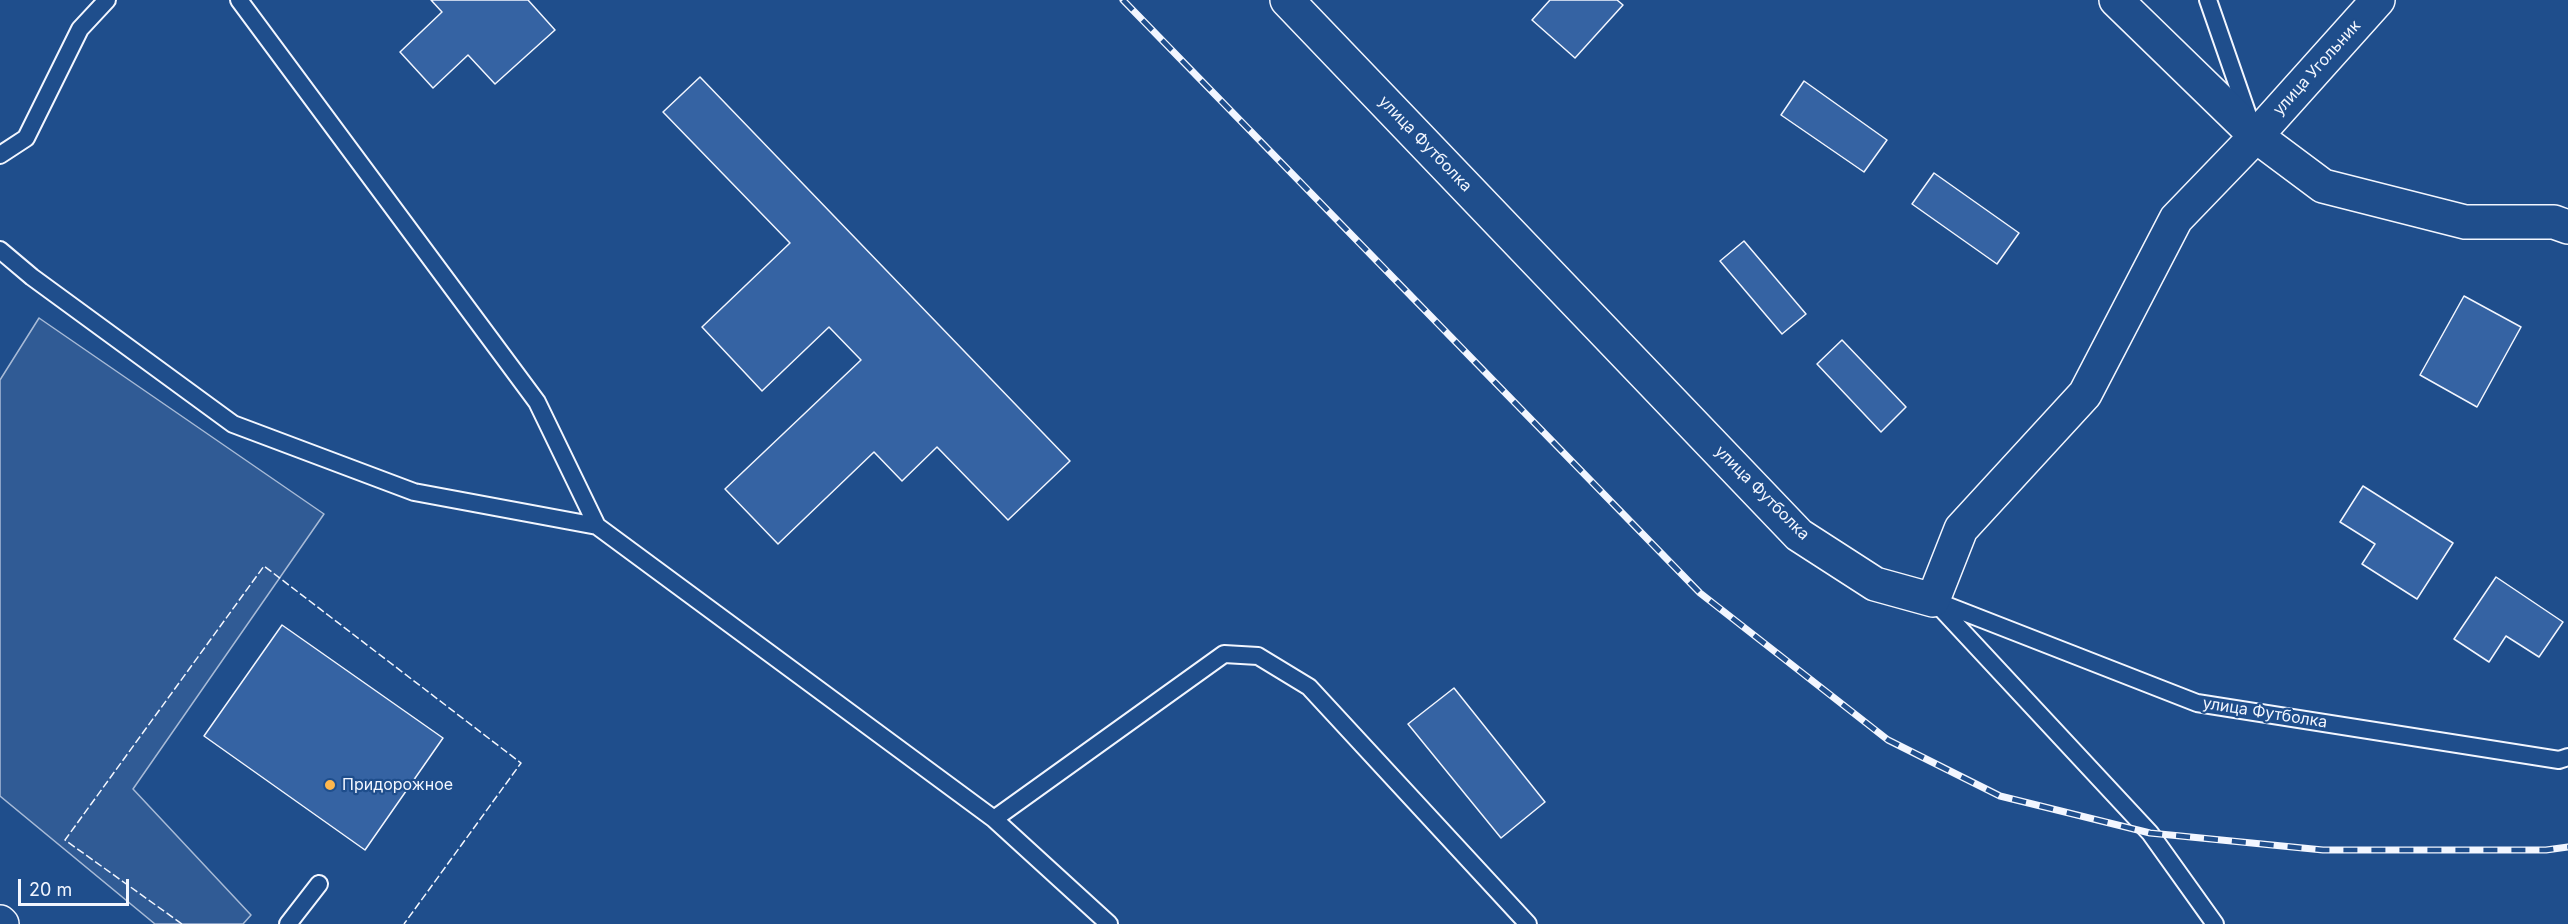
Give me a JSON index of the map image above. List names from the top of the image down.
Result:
{
  "streets": {
    "street": ["улица Угольник", "улица Футболка"]
  },
  "crossings": [
    ["улица Угольник", "улица Футболка"]
  ],
  "places": ["Придорожное"],
  "scale_bar": "20 m"
}
